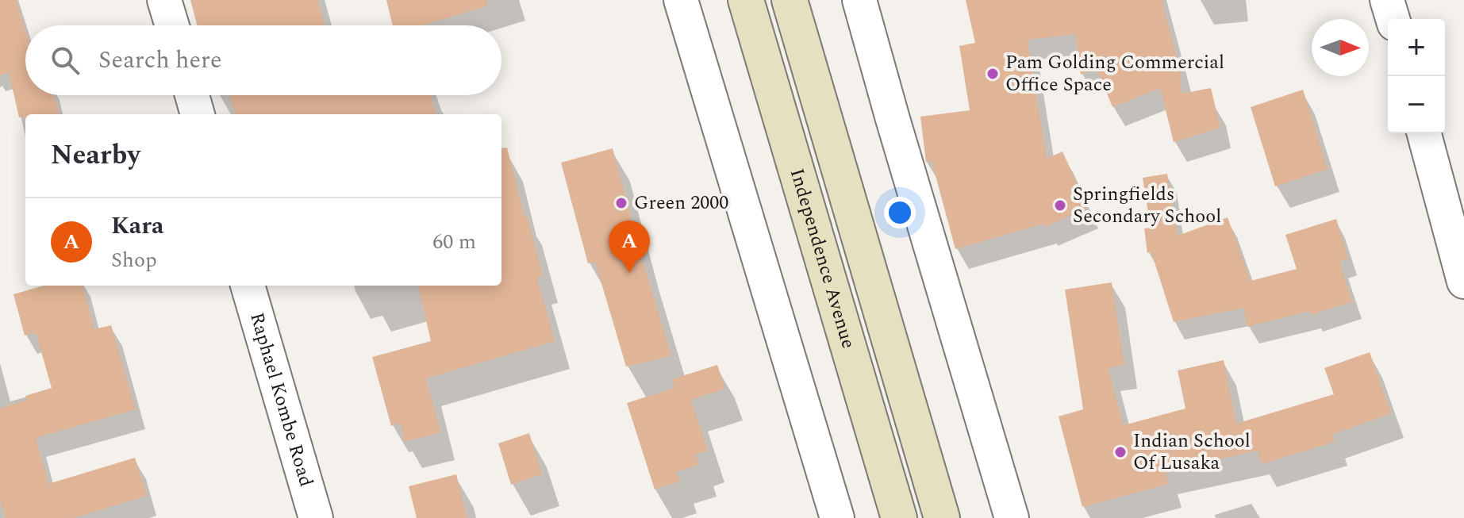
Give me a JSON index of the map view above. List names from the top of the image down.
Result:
{
  "streets": {
    "main road": ["Independence Avenue"],
    "street": ["Raphael Kombe Road"]
  },
  "places": [
    "Pam Golding Commercial Office Space",
    "Green 2000",
    "Springfields Secondary School",
    "Indian School Of Lusaka"
  ],
  "north": "right",
  "page": {
    "map_buttons": ["+", "−"],
    "search": "Search here",
    "heading": "Nearby",
    "list": [
      {
        "mark": "A",
        "name": "Kara",
        "note": "Shop",
        "value": "60 m"
      }
    ],
    "pins": "A"
  }
}
